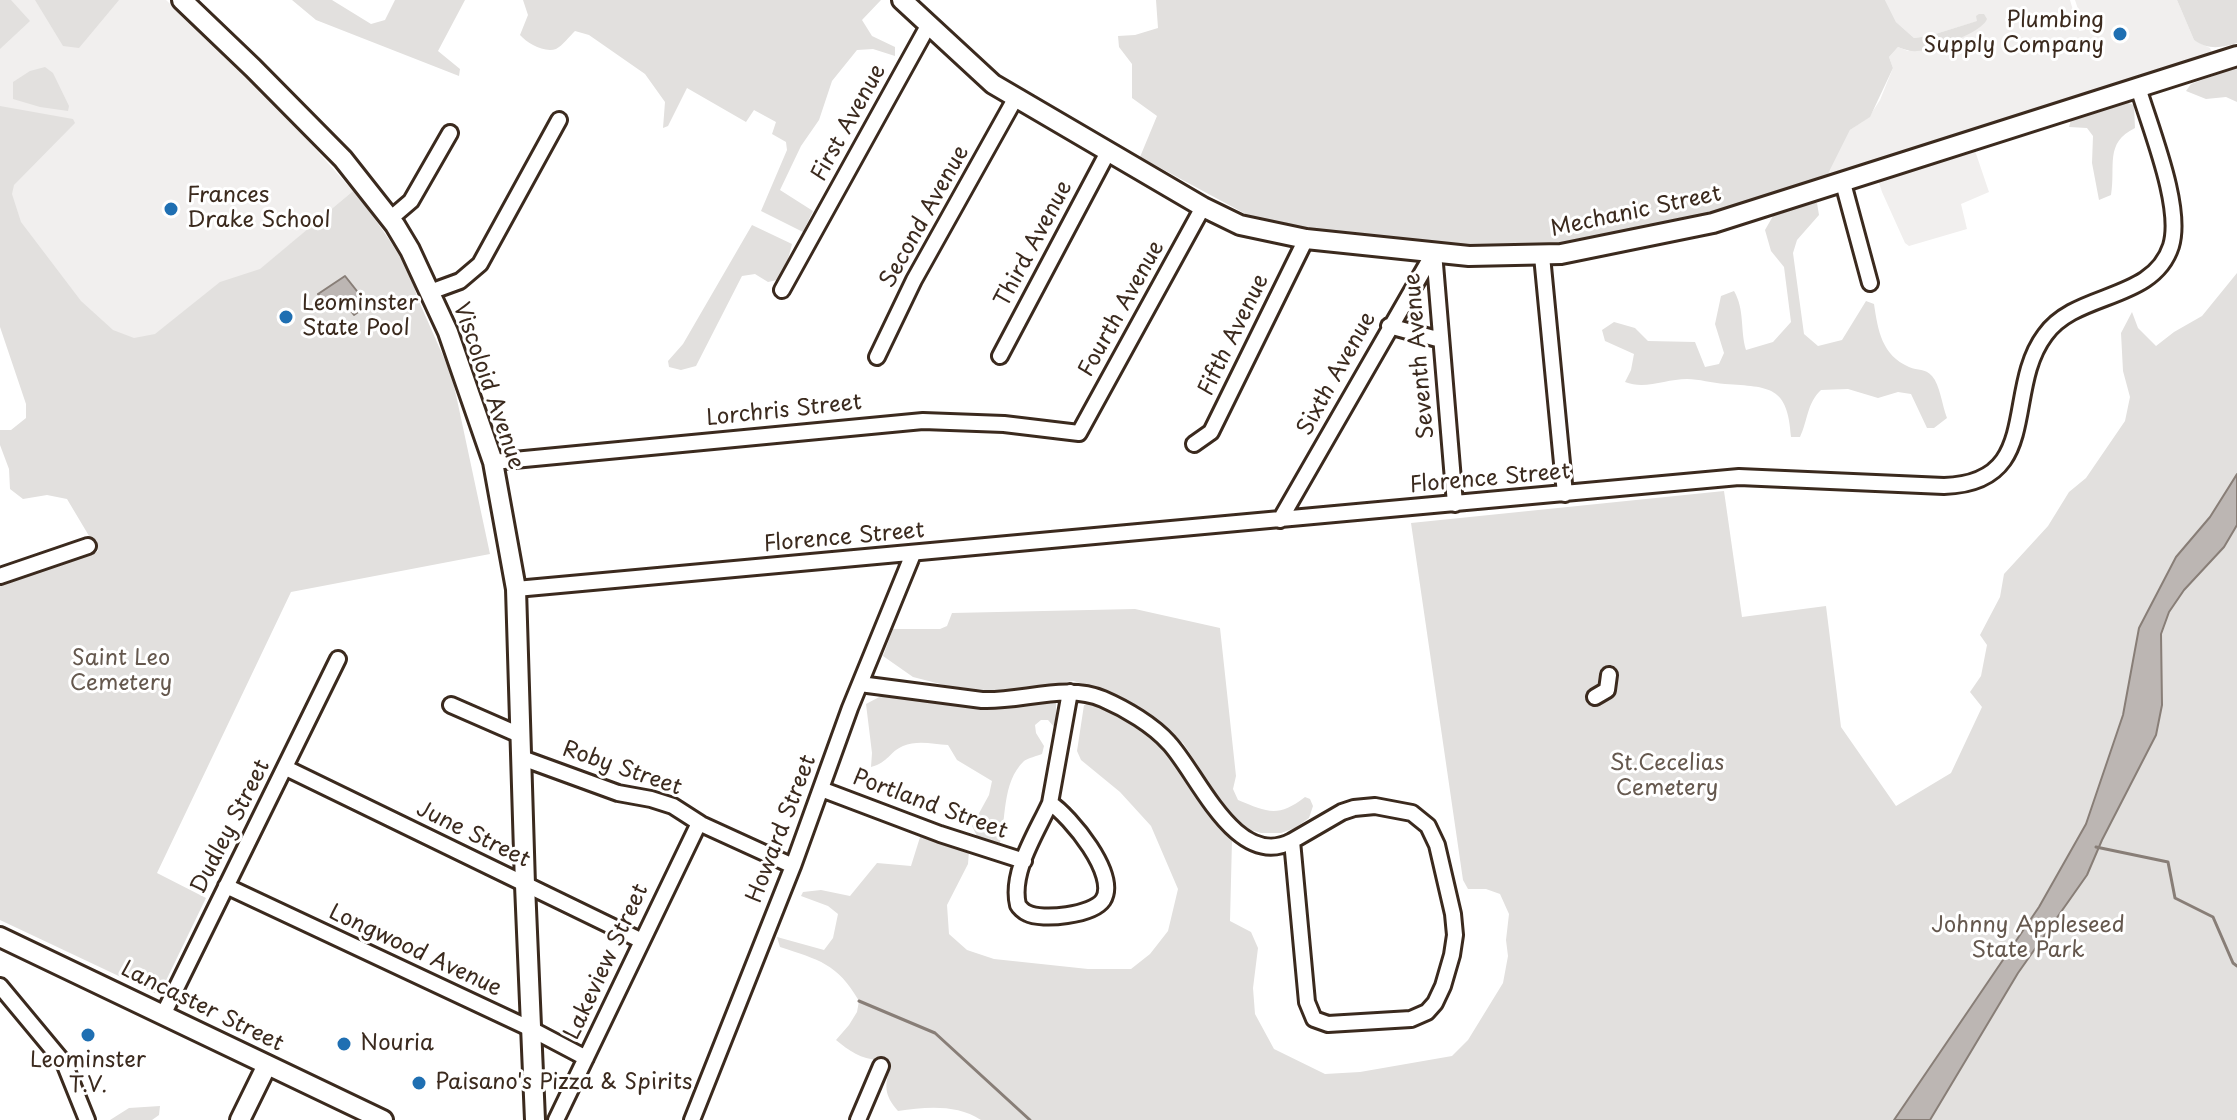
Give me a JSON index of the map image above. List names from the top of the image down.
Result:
{
  "streets": {
    "main road": ["Mechanic Street", "Viscoloid Avenue", "Lancaster Street"],
    "street": [
      "First Avenue",
      "Second Avenue",
      "Third Avenue",
      "Fourth Avenue",
      "Fifth Avenue",
      "Seventh Avenue",
      "Sixth Avenue",
      "Lorchris Street",
      "Florence Street",
      "Roby Street",
      "Portland Street",
      "Dudley Street",
      "Howard Street",
      "June Street",
      "Longwood Avenue",
      "Lakeview Street"
    ]
  },
  "crossings": [
    ["First Avenue", "Mechanic Street"],
    ["Mechanic Street", "Second Avenue"],
    ["Mechanic Street", "Third Avenue"],
    ["Mechanic Street", "Fourth Avenue"],
    ["Mechanic Street", "Fifth Avenue"],
    ["Mechanic Street", "Seventh Avenue"],
    ["Mechanic Street", "Sixth Avenue"],
    ["Mechanic Street", "Florence Street"],
    ["Fourth Avenue", "Lorchris Street"],
    ["Seventh Avenue", "Sixth Avenue"],
    ["Seventh Avenue", "Florence Street"],
    ["Sixth Avenue", "Florence Street"],
    ["Viscoloid Avenue", "Lorchris Street"],
    ["Viscoloid Avenue", "Florence Street"],
    ["Viscoloid Avenue", "Roby Street"],
    ["Viscoloid Avenue", "June Street"],
    ["Viscoloid Avenue", "Longwood Avenue"],
    ["Florence Street", "Howard Street"],
    ["Roby Street", "Howard Street"],
    ["Roby Street", "Lakeview Street"],
    ["Portland Street", "Howard Street"],
    ["Dudley Street", "June Street"],
    ["Dudley Street", "Longwood Avenue"],
    ["Dudley Street", "Lancaster Street"],
    ["June Street", "Lakeview Street"],
    ["Longwood Avenue", "Lakeview Street"]
  ],
  "parks": ["Saint Leo Cemetery", "St.Cecelias Cemetery", "Johnny Appleseed State Park"],
  "places": [
    "Plumbing Supply Company",
    "Frances Drake School",
    "Leominster State Pool",
    "Leominster T.V.",
    "Nouria",
    "Paisano's Pizza & Spirits"
  ]
}
